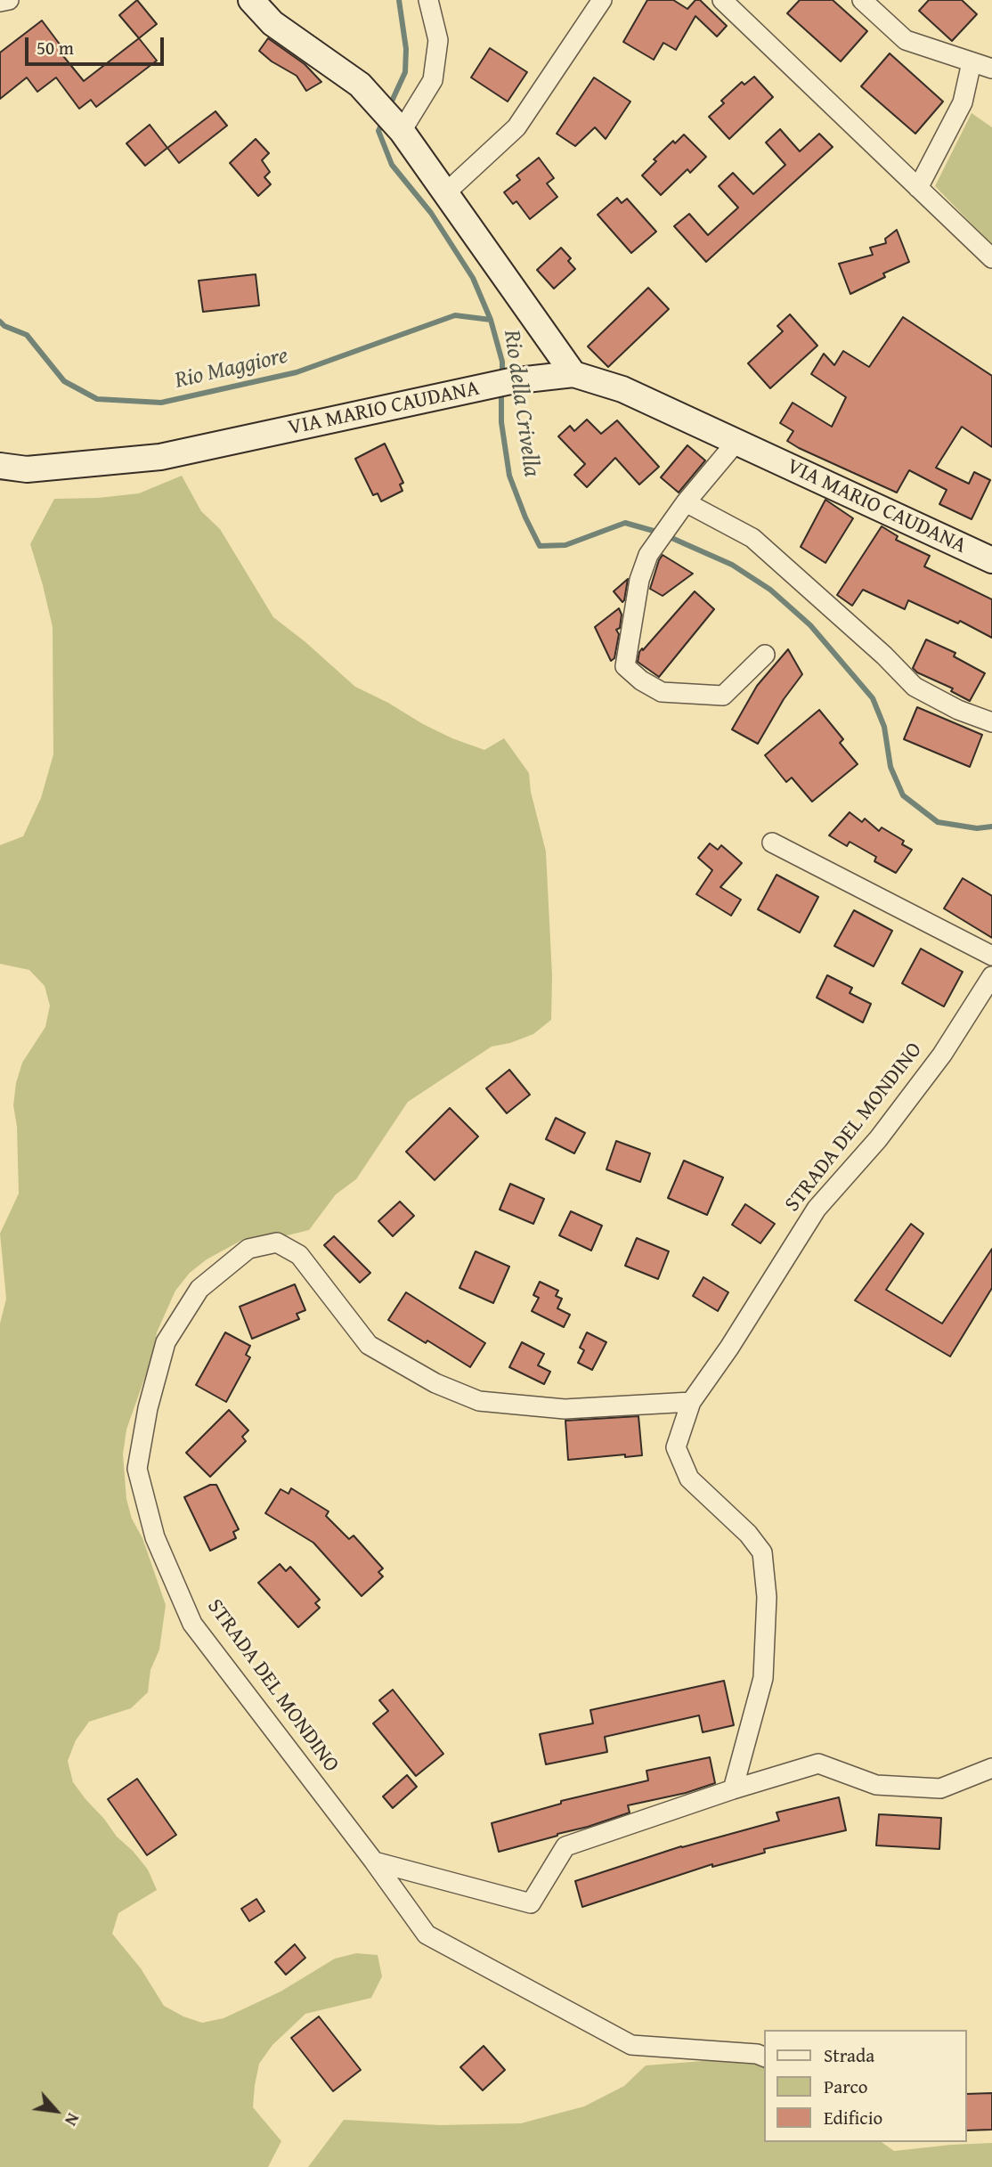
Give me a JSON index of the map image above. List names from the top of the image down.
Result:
{
  "streets": {
    "main road": ["VIA MARIO CAUDANA"],
    "street": ["STRADA DEL MONDINO"]
  },
  "water": ["Rio Maggiore", "Rio della Crivella"],
  "legend": ["Strada", "Parco", "Edificio"],
  "scale_bar": "50 m",
  "north": "bottom right"
}
